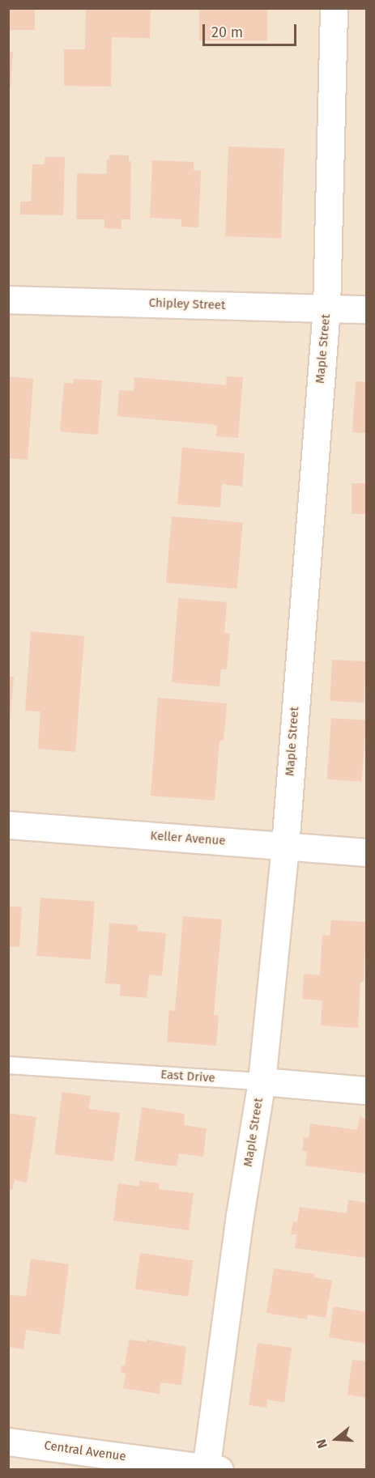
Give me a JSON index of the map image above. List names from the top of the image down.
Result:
{
  "streets": {
    "street": [
      "Chipley Street",
      "Maple Street",
      "Keller Avenue",
      "East Drive",
      "Central Avenue"
    ]
  },
  "crossings": [
    ["Chipley Street", "Maple Street"],
    ["Maple Street", "Keller Avenue"],
    ["Maple Street", "East Drive"],
    ["Maple Street", "Central Avenue"]
  ],
  "scale_bar": "20 m",
  "north": "left"
}
